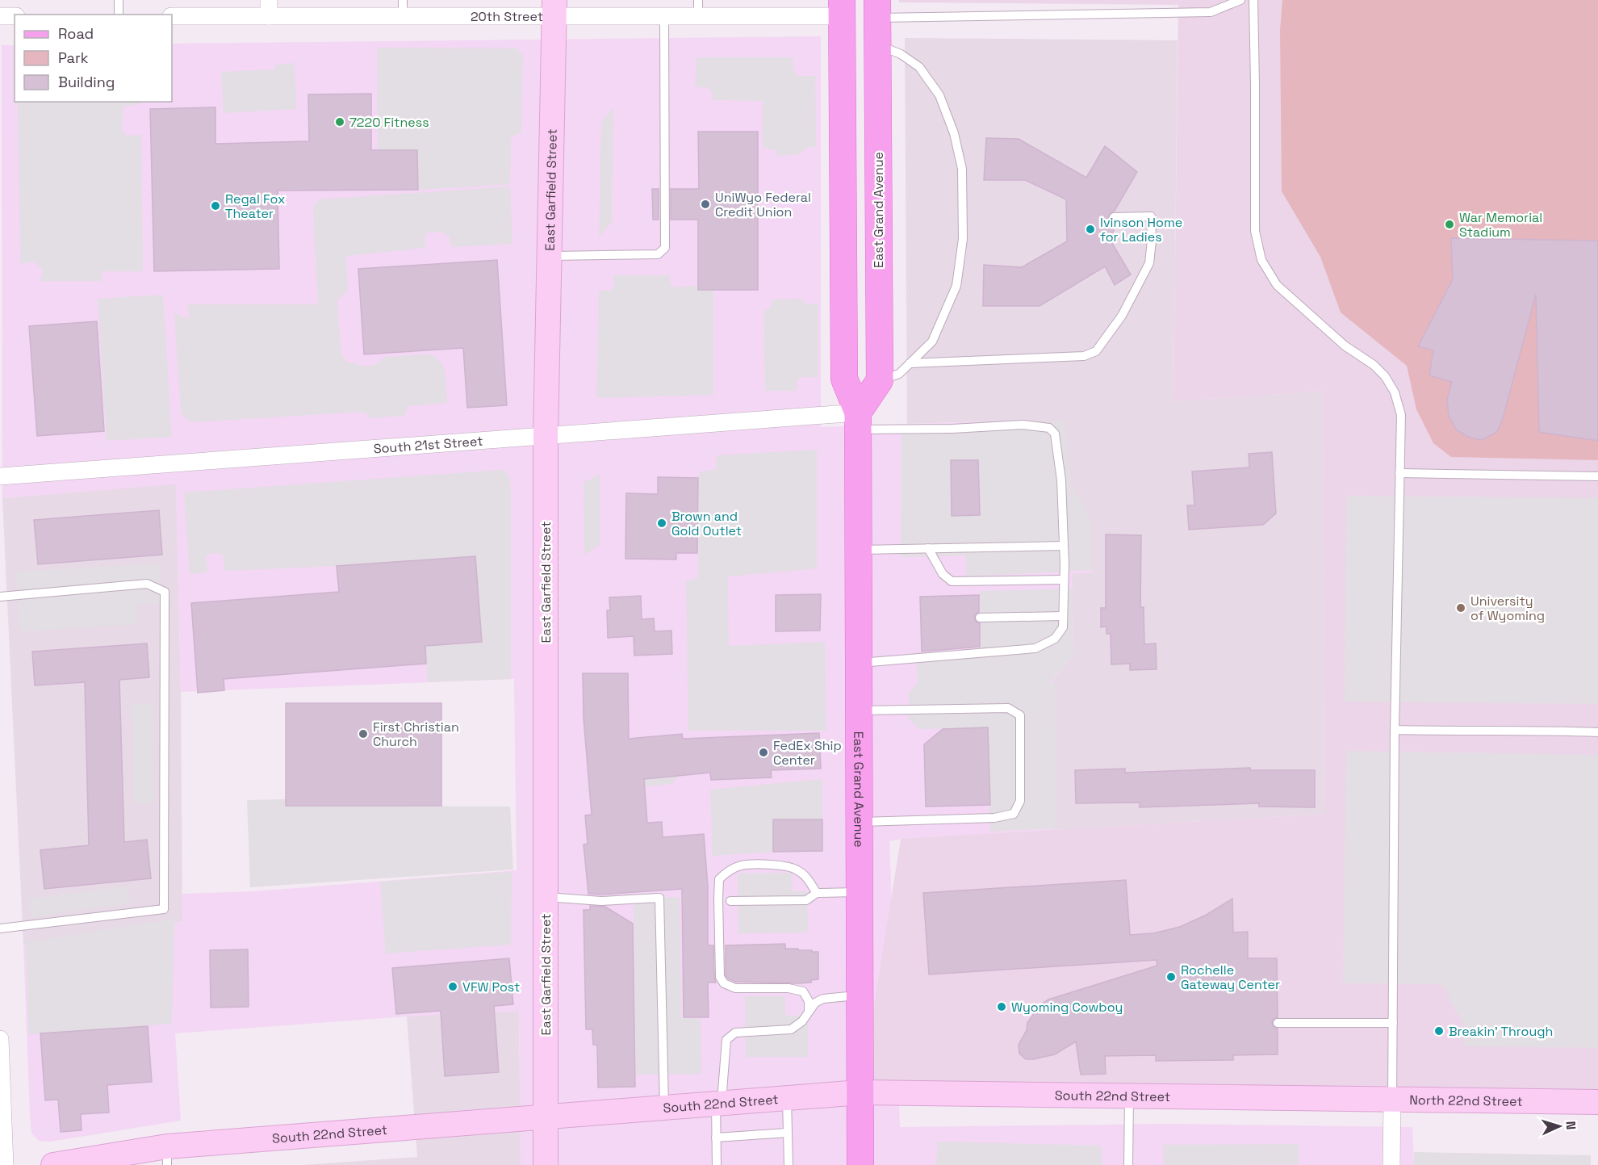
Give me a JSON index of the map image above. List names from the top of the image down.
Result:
{
  "streets": {
    "main road": ["East Grand Avenue"],
    "street": [
      "20th Street",
      "East Garfield Street",
      "South 21st Street",
      "South 22nd Street",
      "North 22nd Street"
    ]
  },
  "crossings": [
    ["20th Street", "East Garfield Street"],
    ["20th Street", "East Grand Avenue"],
    ["East Garfield Street", "South 21st Street"],
    ["East Garfield Street", "South 22nd Street"],
    ["East Grand Avenue", "South 21st Street"],
    ["East Grand Avenue", "South 22nd Street"],
    ["South 22nd Street", "North 22nd Street"]
  ],
  "places": [
    "7220 Fitness",
    "UniWyo Federal Credit Union",
    "Regal Fox Theater",
    "War Memorial Stadium",
    "Ivinson Home for Ladies",
    "Brown and Gold Outlet",
    "University of Wyoming",
    "First Christian Church",
    "FedEx Ship Center",
    "Rochelle Gateway Center",
    "VFW Post",
    "Wyoming Cowboy",
    "Breakin' Through"
  ],
  "legend": ["Road", "Park", "Building"],
  "north": "right"
}
